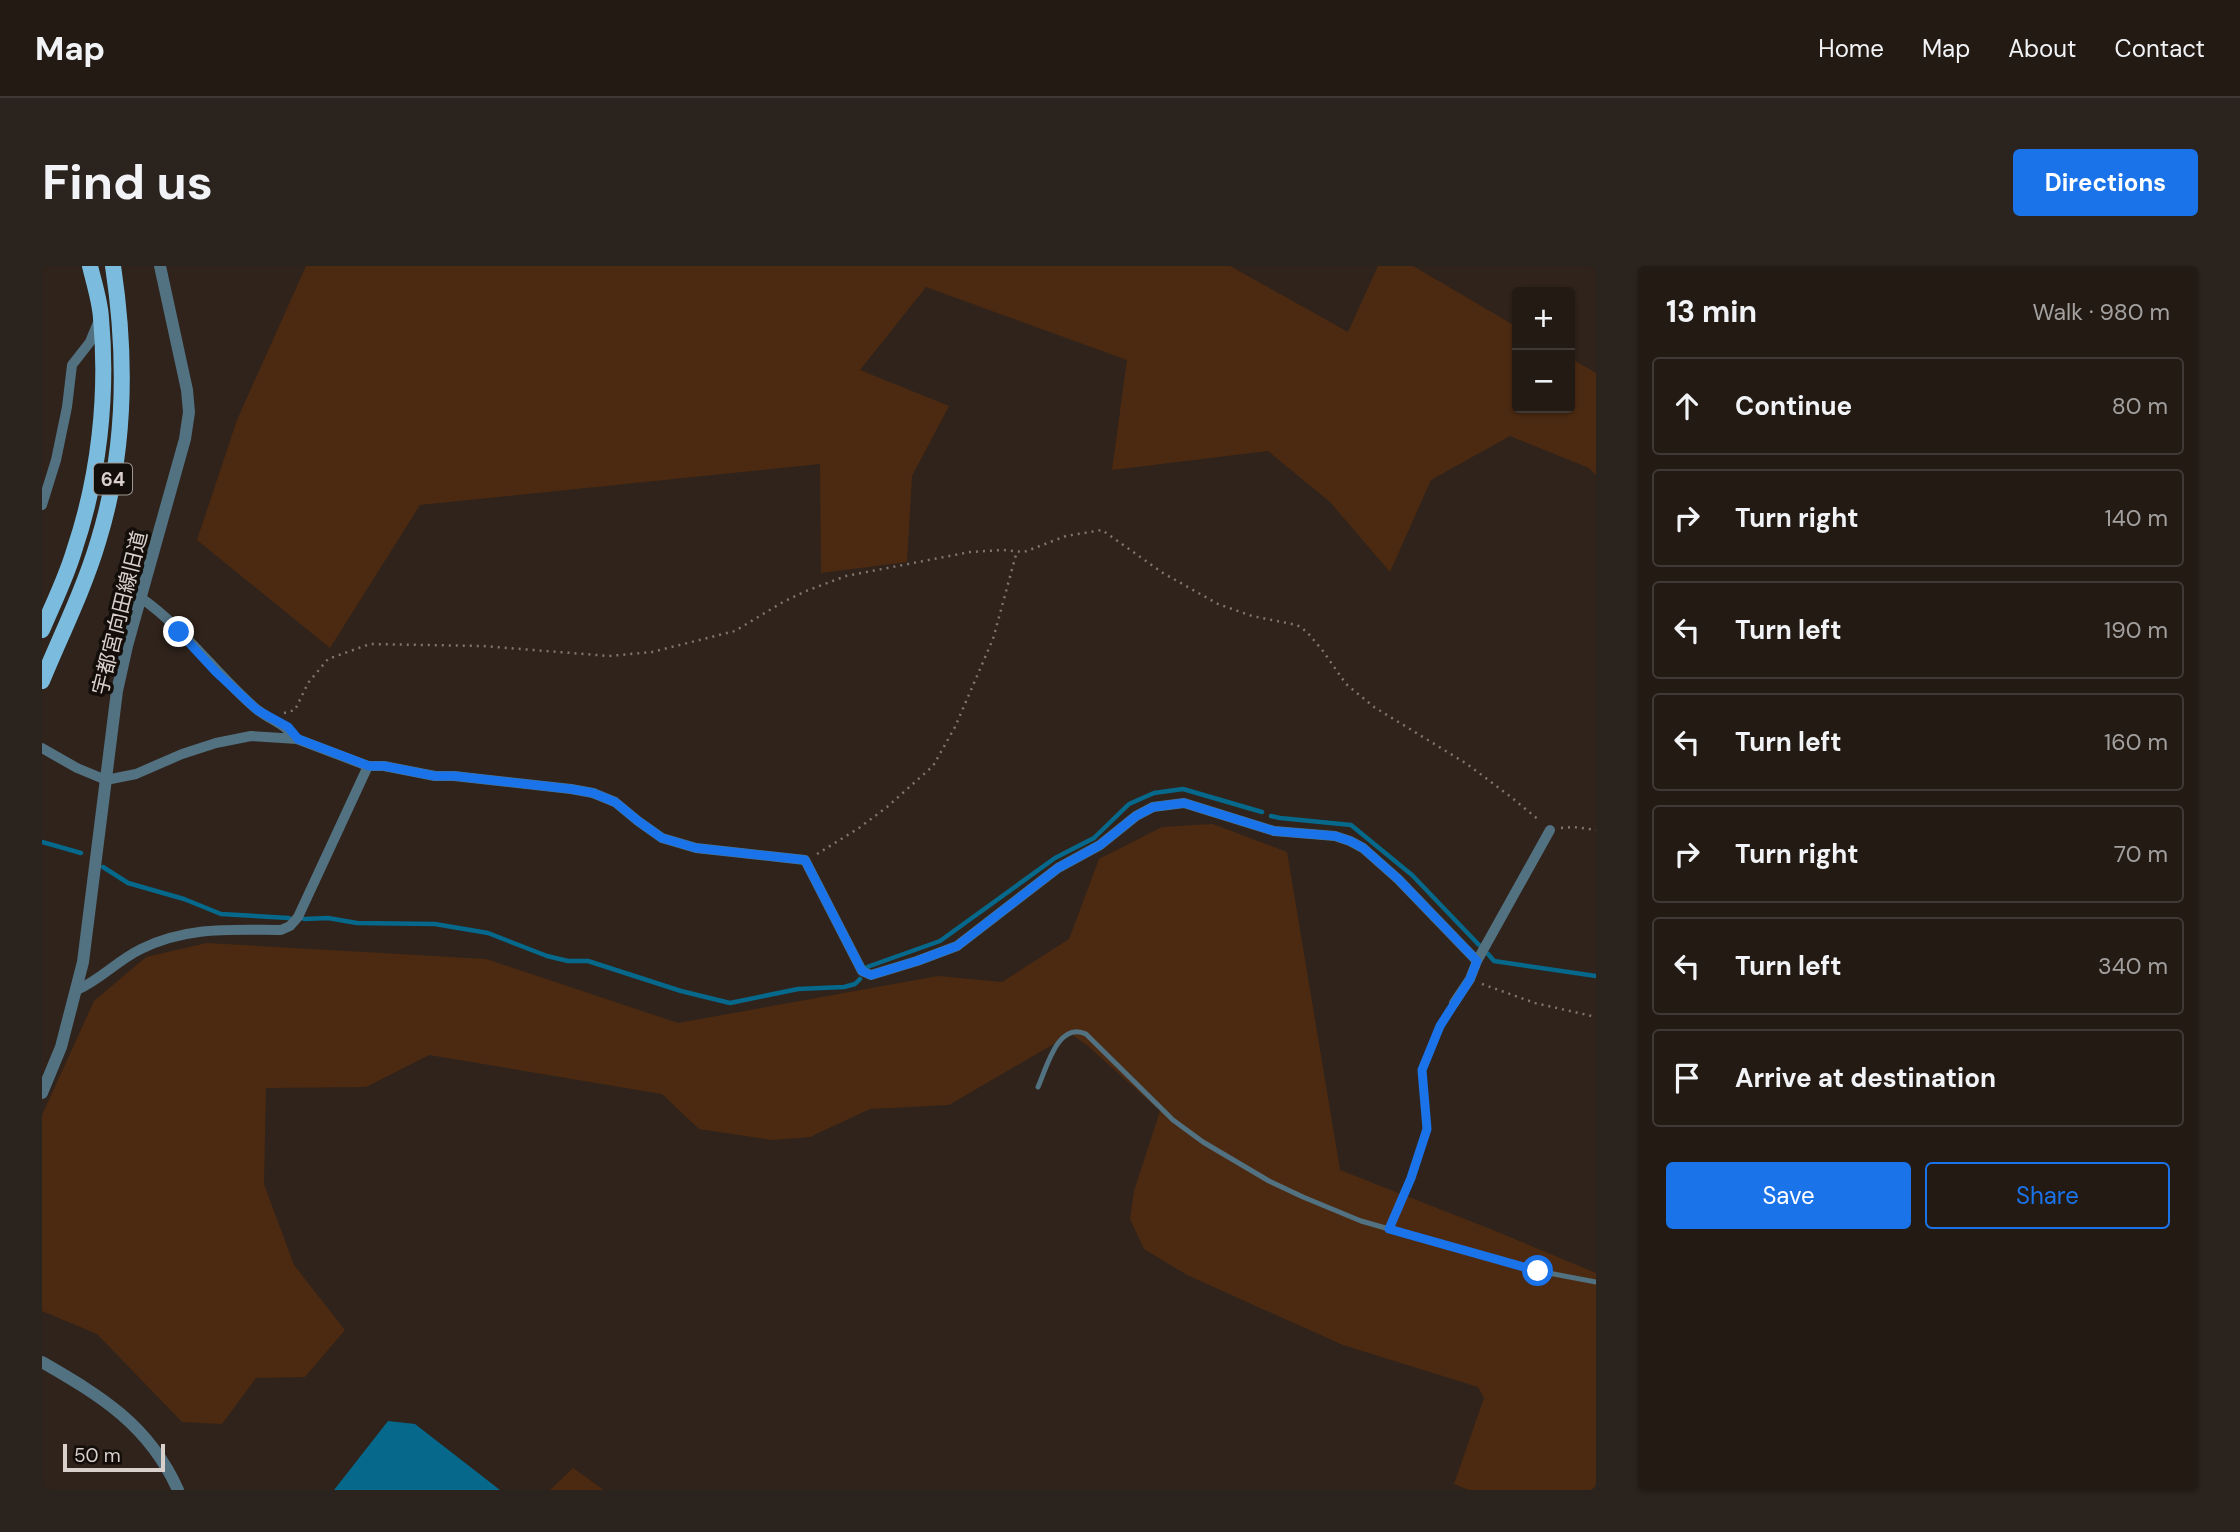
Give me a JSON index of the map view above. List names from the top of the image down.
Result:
{
  "streets": {
    "main road": ["64"],
    "street": ["宇都宮向田線旧道"]
  },
  "scale_bar": "50 m",
  "page": {
    "header": "Map",
    "nav": [
      "Home",
      "Map",
      "About",
      "Contact"
    ],
    "buttons": [
      "Directions",
      ["Save", "Share"]
    ],
    "title": "Find us",
    "heading": ["13 min", "Walk · 980 m"],
    "map_buttons": ["+", "−"],
    "list": [
      ["Continue", "80 m"],
      ["Turn right", "140 m"],
      ["Turn left", "190 m"],
      ["Turn left", "160 m"],
      ["Turn right", "70 m"],
      ["Turn left", "340 m"],
      "Arrive at destination"
    ],
    "scale": "50 m"
  }
}
